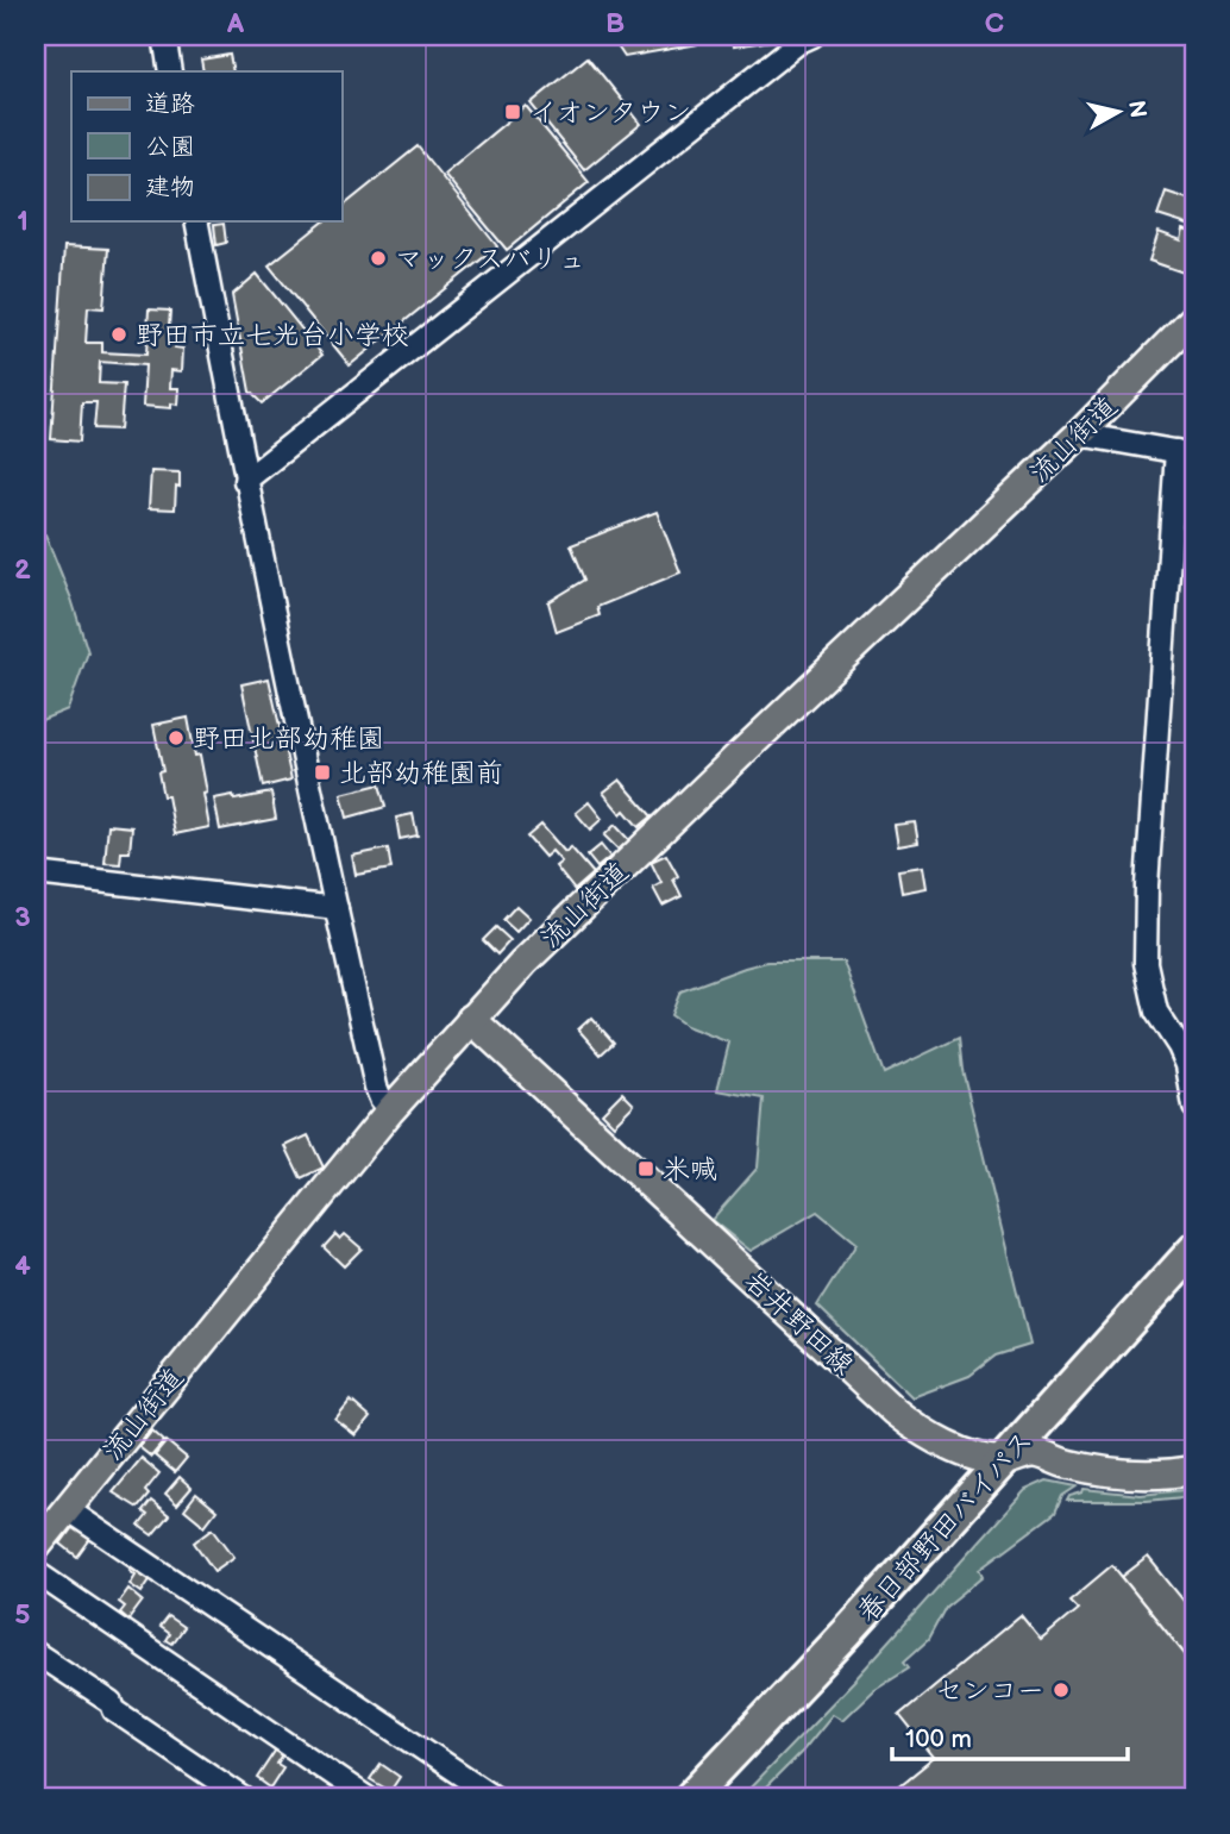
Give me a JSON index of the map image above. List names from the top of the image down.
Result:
{
  "streets": {
    "highway": ["春日部野田バイパス"],
    "main road": ["流山街道", "岩井野田線"]
  },
  "crossings": [
    ["流山街道", "岩井野田線"],
    ["岩井野田線", "春日部野田バイパス"]
  ],
  "places": {
    "transit": ["イオンタウン", "北部幼稚園前", "米喊"],
    "other": [
      "マックスバリュ",
      "野田市立七光台小学校",
      "野田北部幼稚園",
      "センコー"
    ]
  },
  "legend": ["道路", "公園", "建物"],
  "scale_bar": "100 m",
  "north": "right",
  "grid": {
    "columns": ["A", "B", "C"],
    "rows": [
      "1",
      "2",
      "3",
      "4",
      "5"
    ]
  }
}
